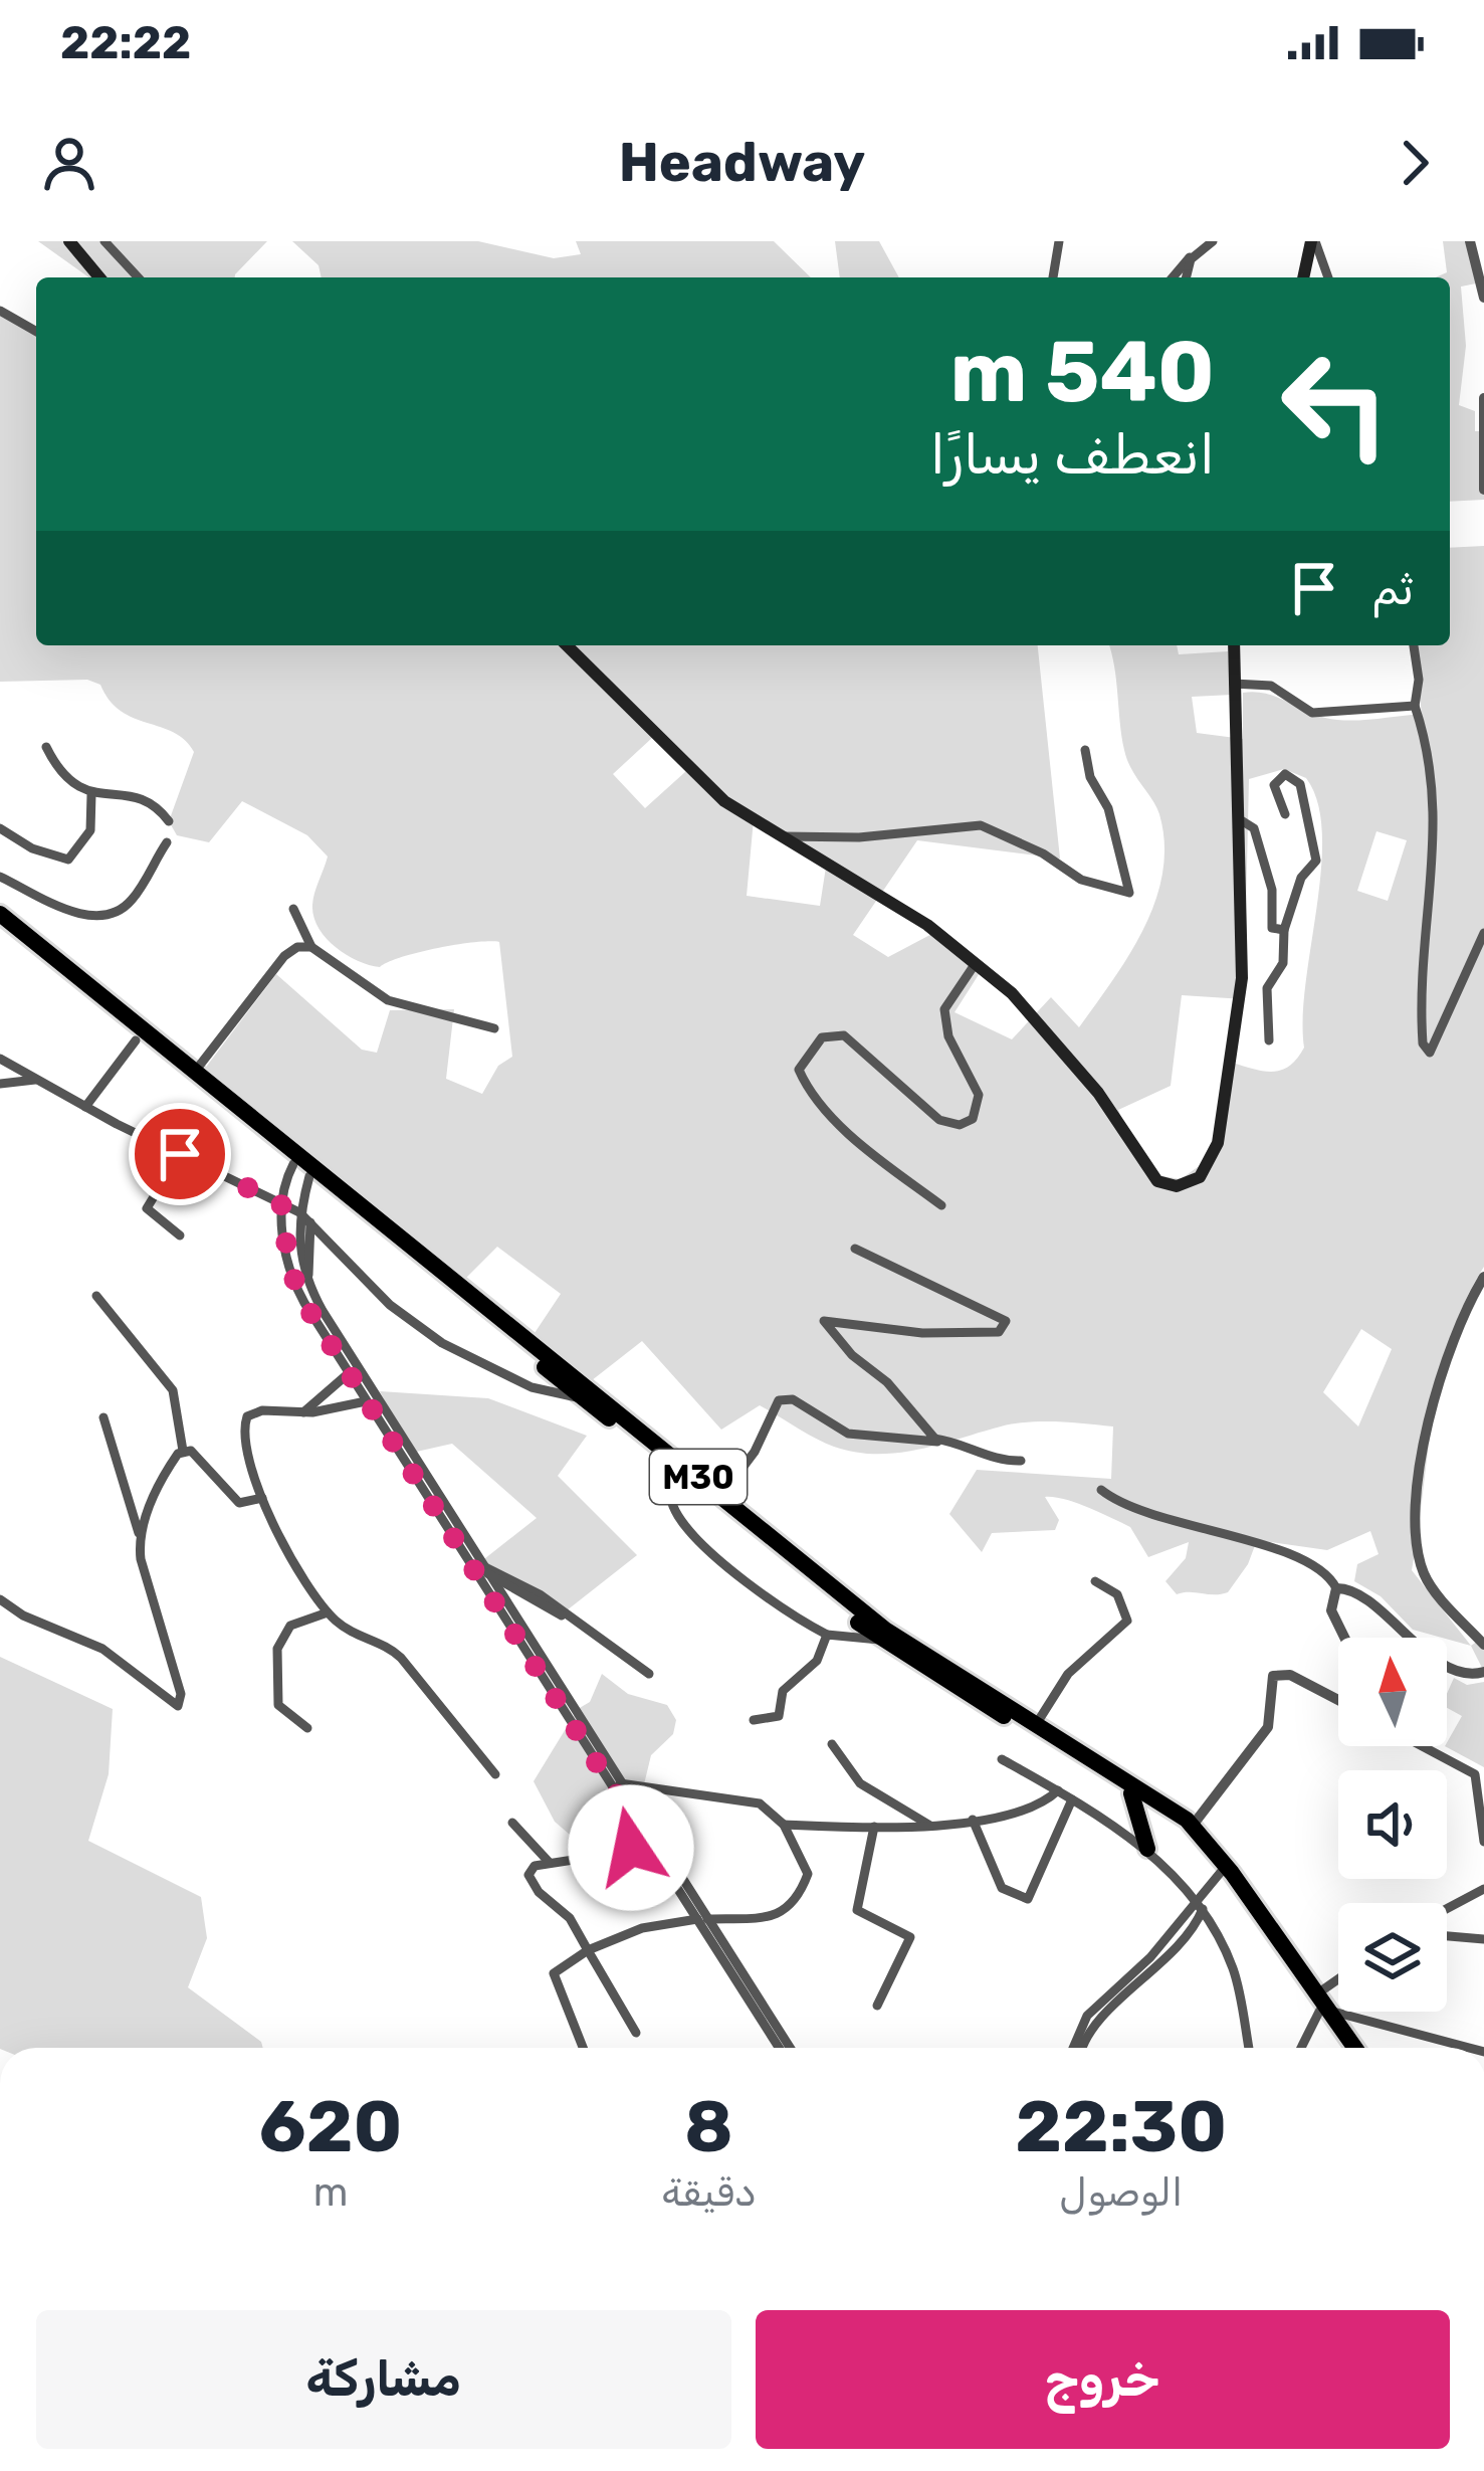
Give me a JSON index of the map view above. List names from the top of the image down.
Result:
{
  "streets": {
    "highway": ["M30"]
  },
  "north": "top",
  "page": {
    "status": "22:22",
    "header": "Headway",
    "turn": ["540 m", "انعطف يسارًا"],
    "then": "ثم",
    "eta": [
      "22:30",
      "الوصول",
      "8",
      "دقيقة",
      "620",
      "m"
    ],
    "buttons": ["خروج", "مشاركة"]
  }
}
